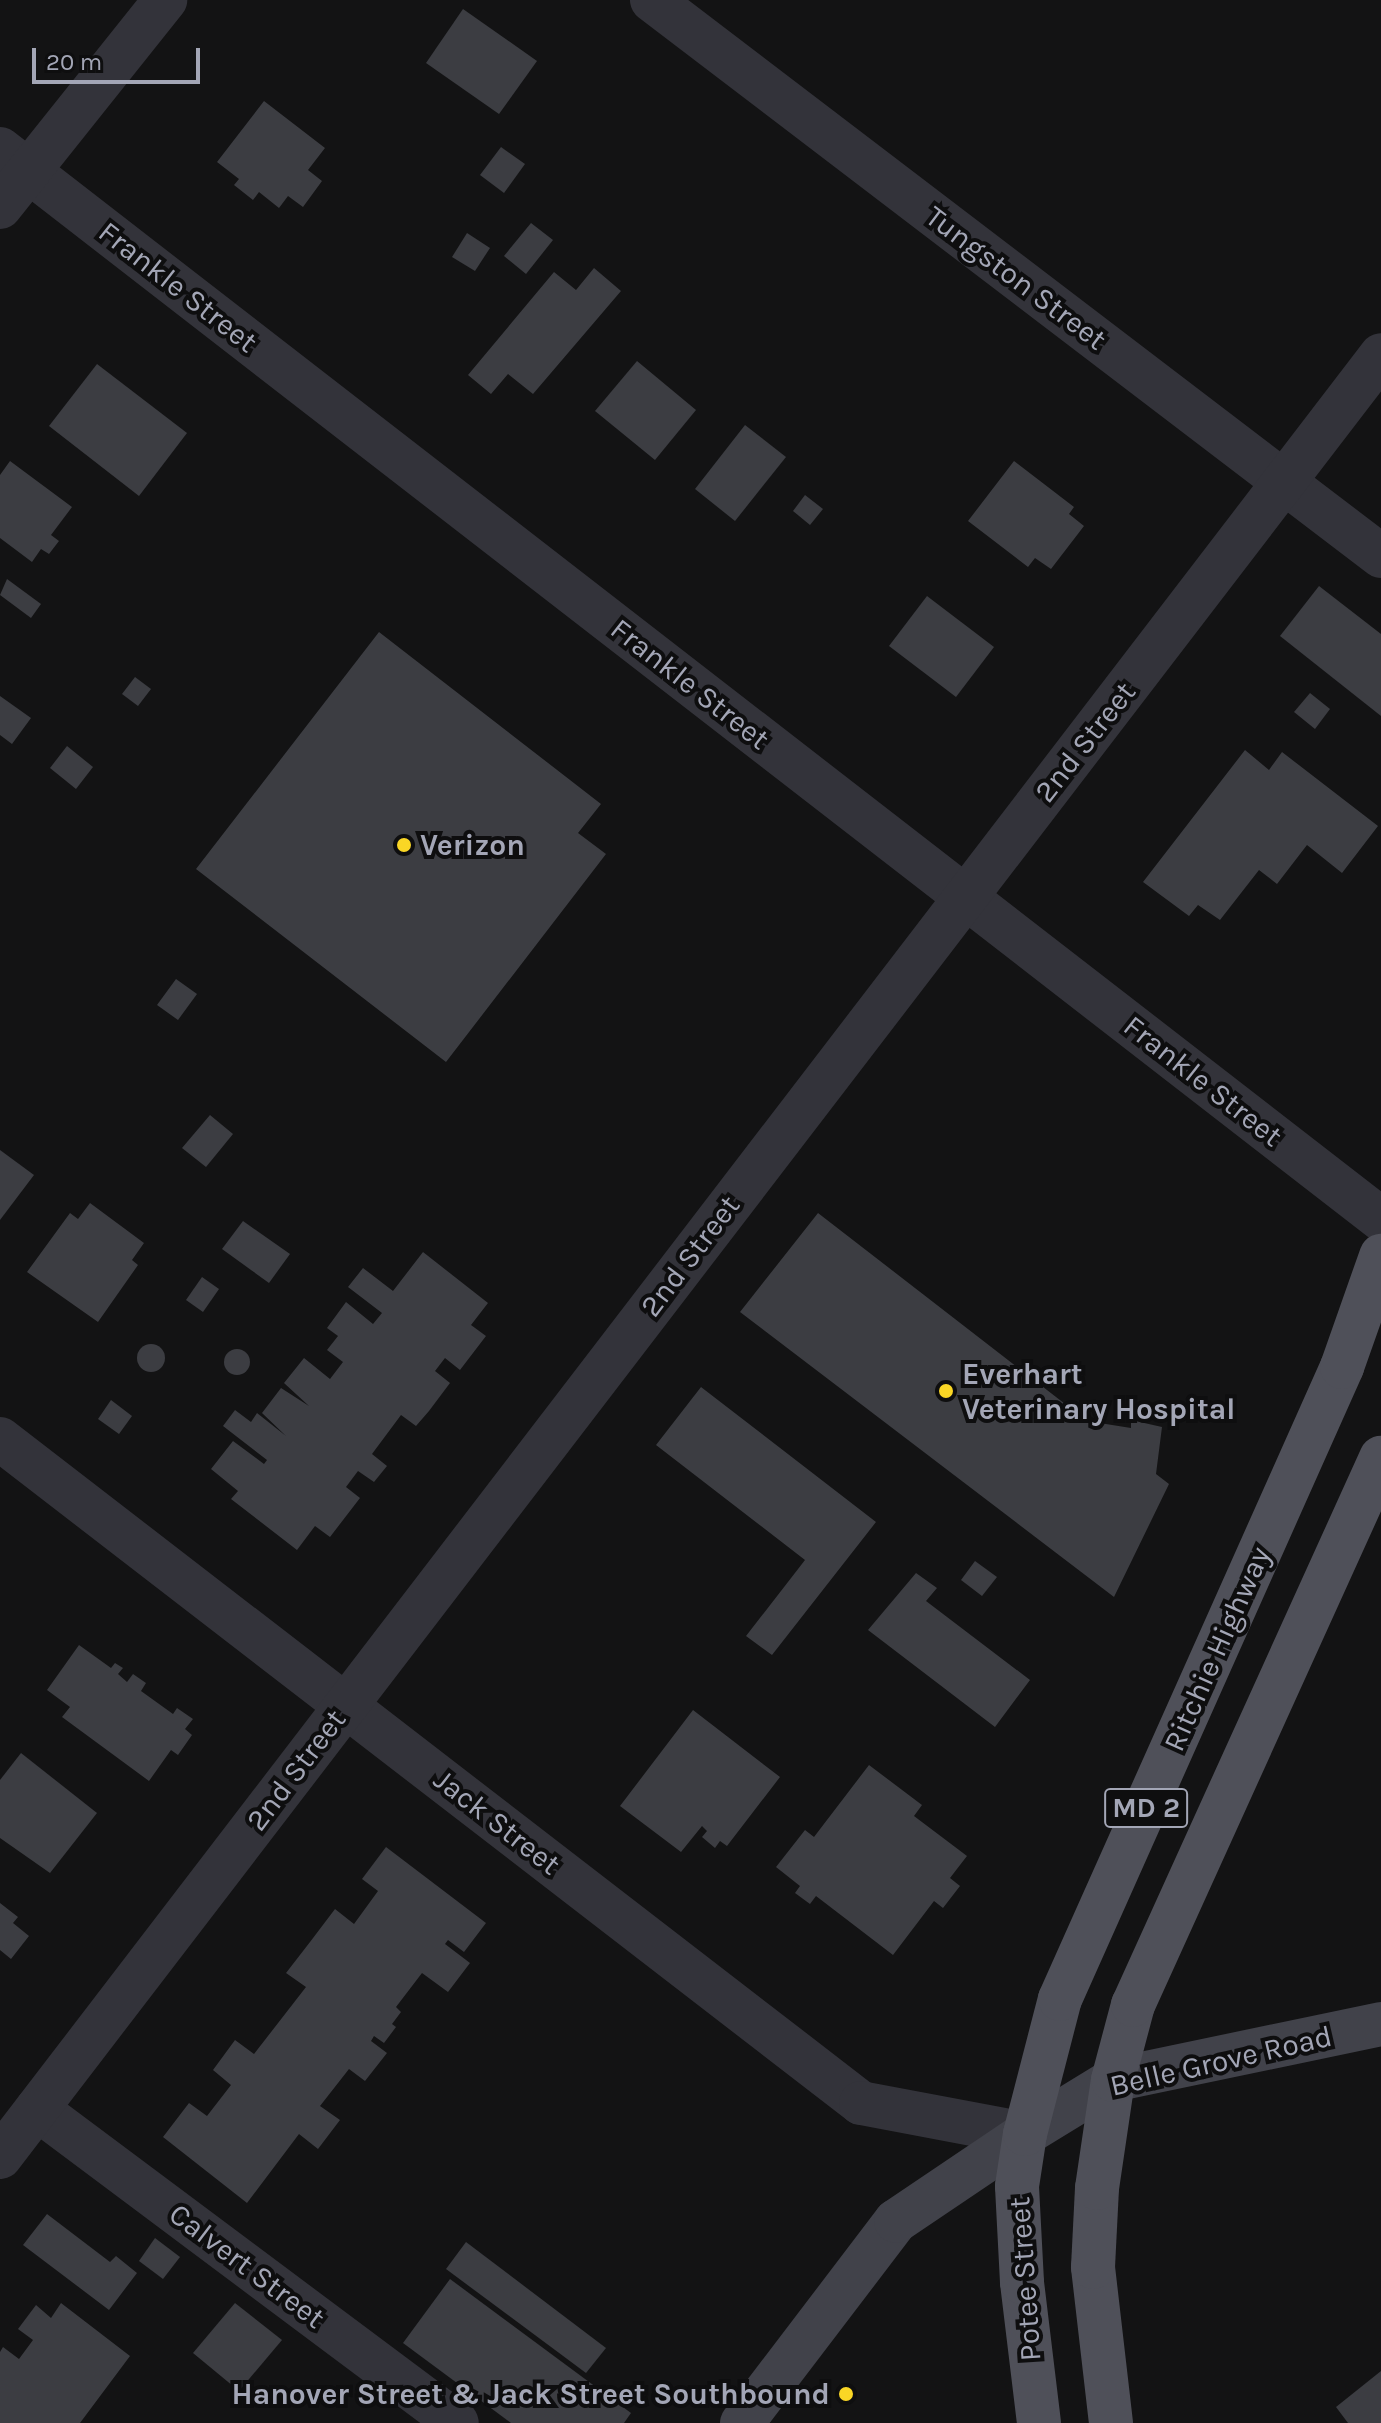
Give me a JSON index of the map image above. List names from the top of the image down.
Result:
{
  "streets": {
    "main road": [
      "Ritchie Highway",
      "MD 2",
      "Belle Grove Road",
      "Potee Street"
    ],
    "street": [
      "Tungston Street",
      "Frankle Street",
      "2nd Street",
      "Jack Street",
      "Calvert Street"
    ]
  },
  "crossings": [
    ["Tungston Street", "2nd Street"],
    ["Frankle Street", "2nd Street"],
    ["2nd Street", "Jack Street"],
    ["2nd Street", "Calvert Street"],
    ["Ritchie Highway", "Jack Street"],
    ["Ritchie Highway", "Belle Grove Road"],
    ["Ritchie Highway", "Potee Street"],
    ["MD 2", "Belle Grove Road"],
    ["Jack Street", "Belle Grove Road"],
    ["Jack Street", "Potee Street"],
    ["Belle Grove Road", "Potee Street"]
  ],
  "places": ["Verizon", "Everhart Veterinary Hospital", "Hanover Street & Jack Street Southbound"],
  "scale_bar": "20 m"
}
